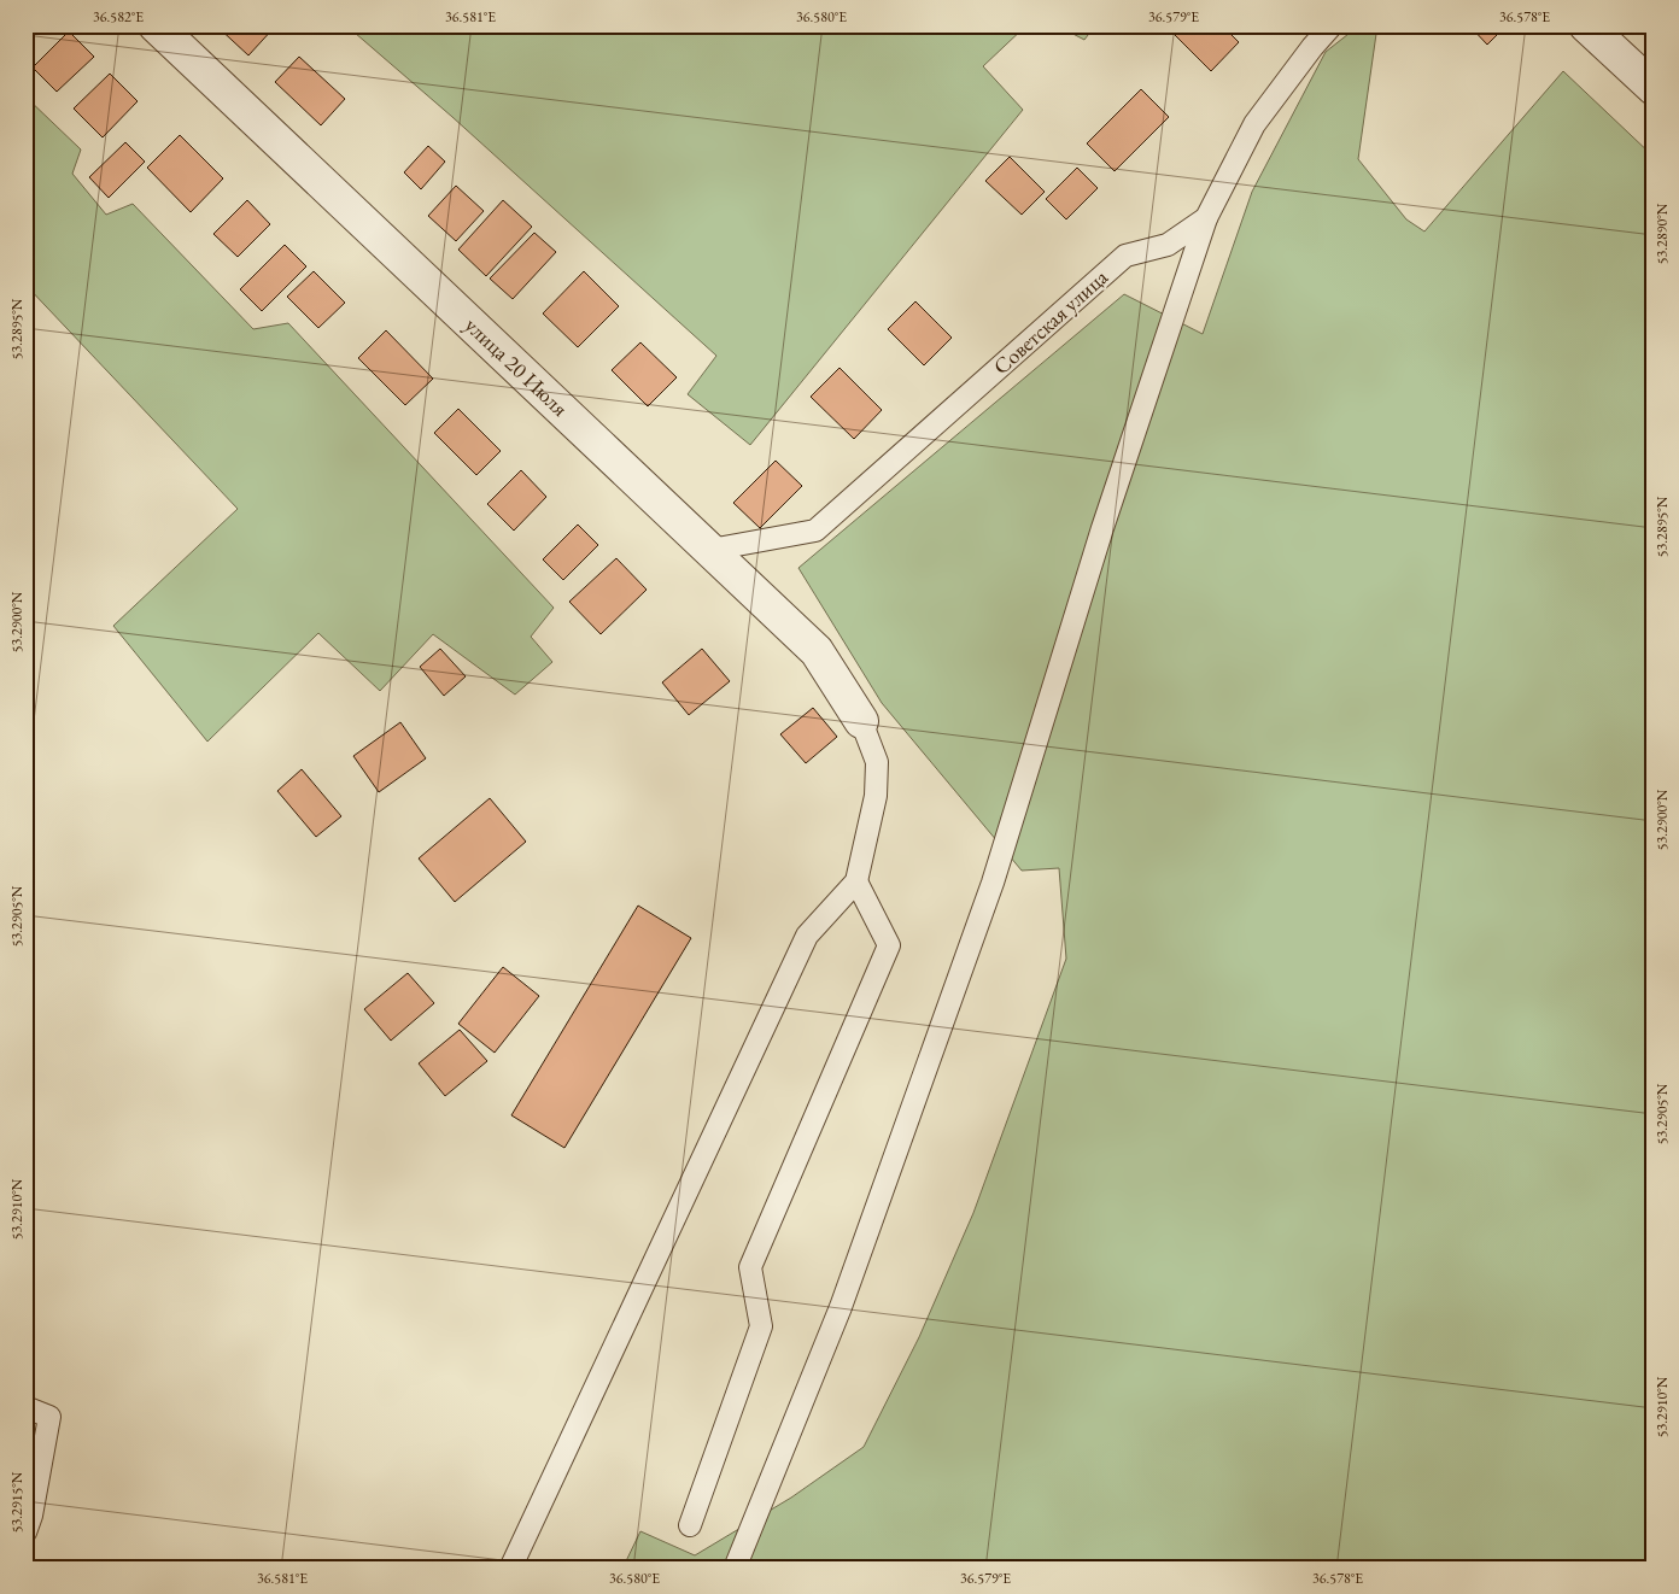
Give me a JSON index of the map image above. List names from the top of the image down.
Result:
{
  "streets": {
    "street": ["улица 20 Июля"],
    "lane": ["Советская улица"]
  },
  "crossings": [
    ["Советская улица", "улица 20 Июля"]
  ],
  "coordinates": [
    "36.582°E",
    "36.581°E",
    "36.580°E",
    "36.579°E",
    "36.578°E",
    "53.2890°N",
    "53.2895°N",
    "53.2900°N",
    "53.2905°N",
    "53.2910°N",
    "53.2915°N"
  ]
}
